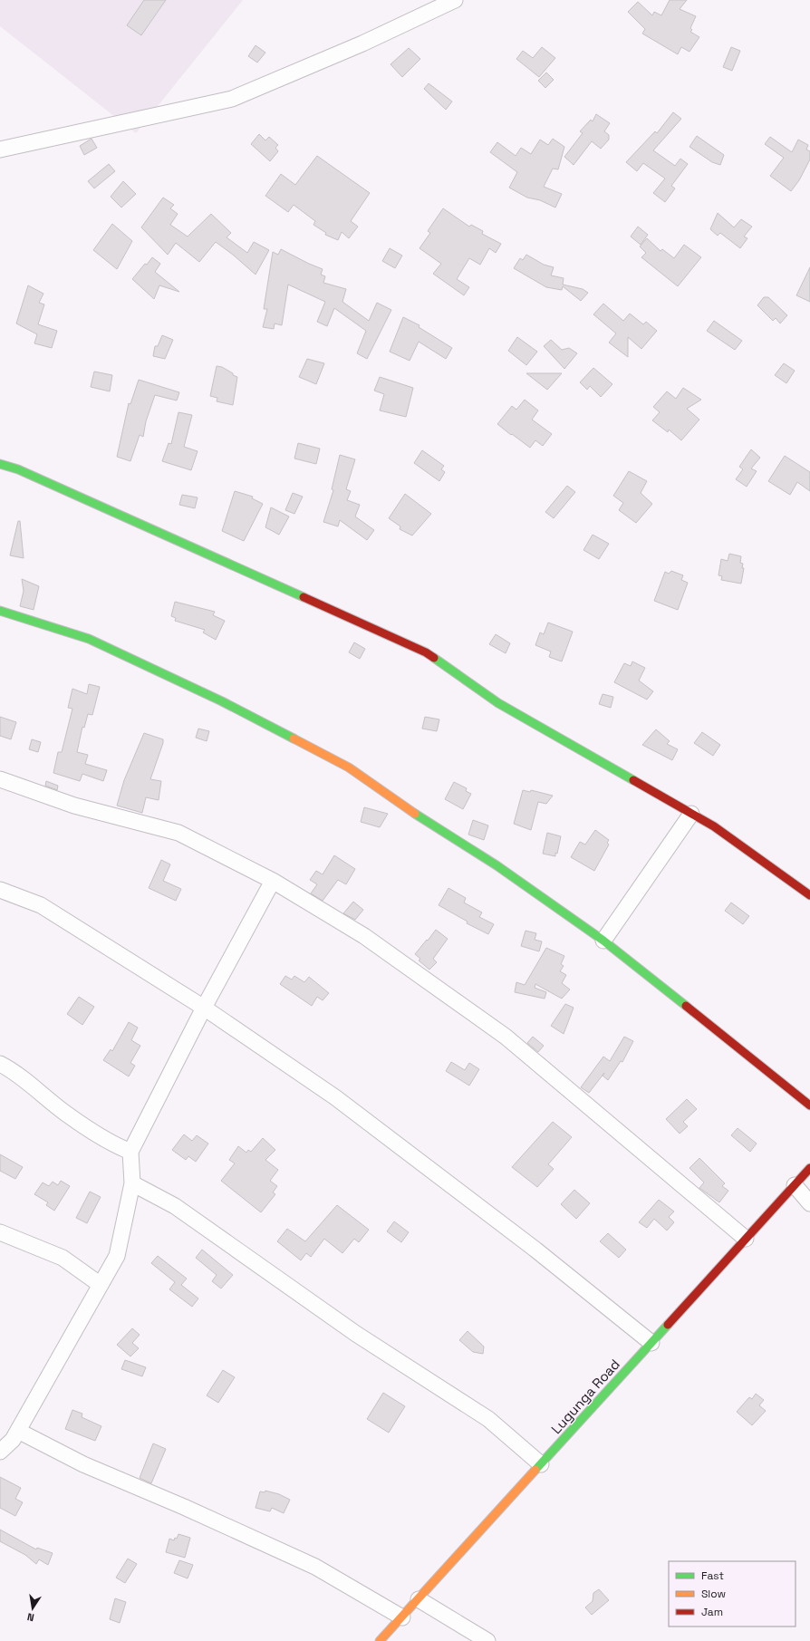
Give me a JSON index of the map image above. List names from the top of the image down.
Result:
{
  "streets": {
    "street": ["Lugunga Road"]
  },
  "legend": ["Fast", "Slow", "Jam"],
  "north": "bottom"
}
